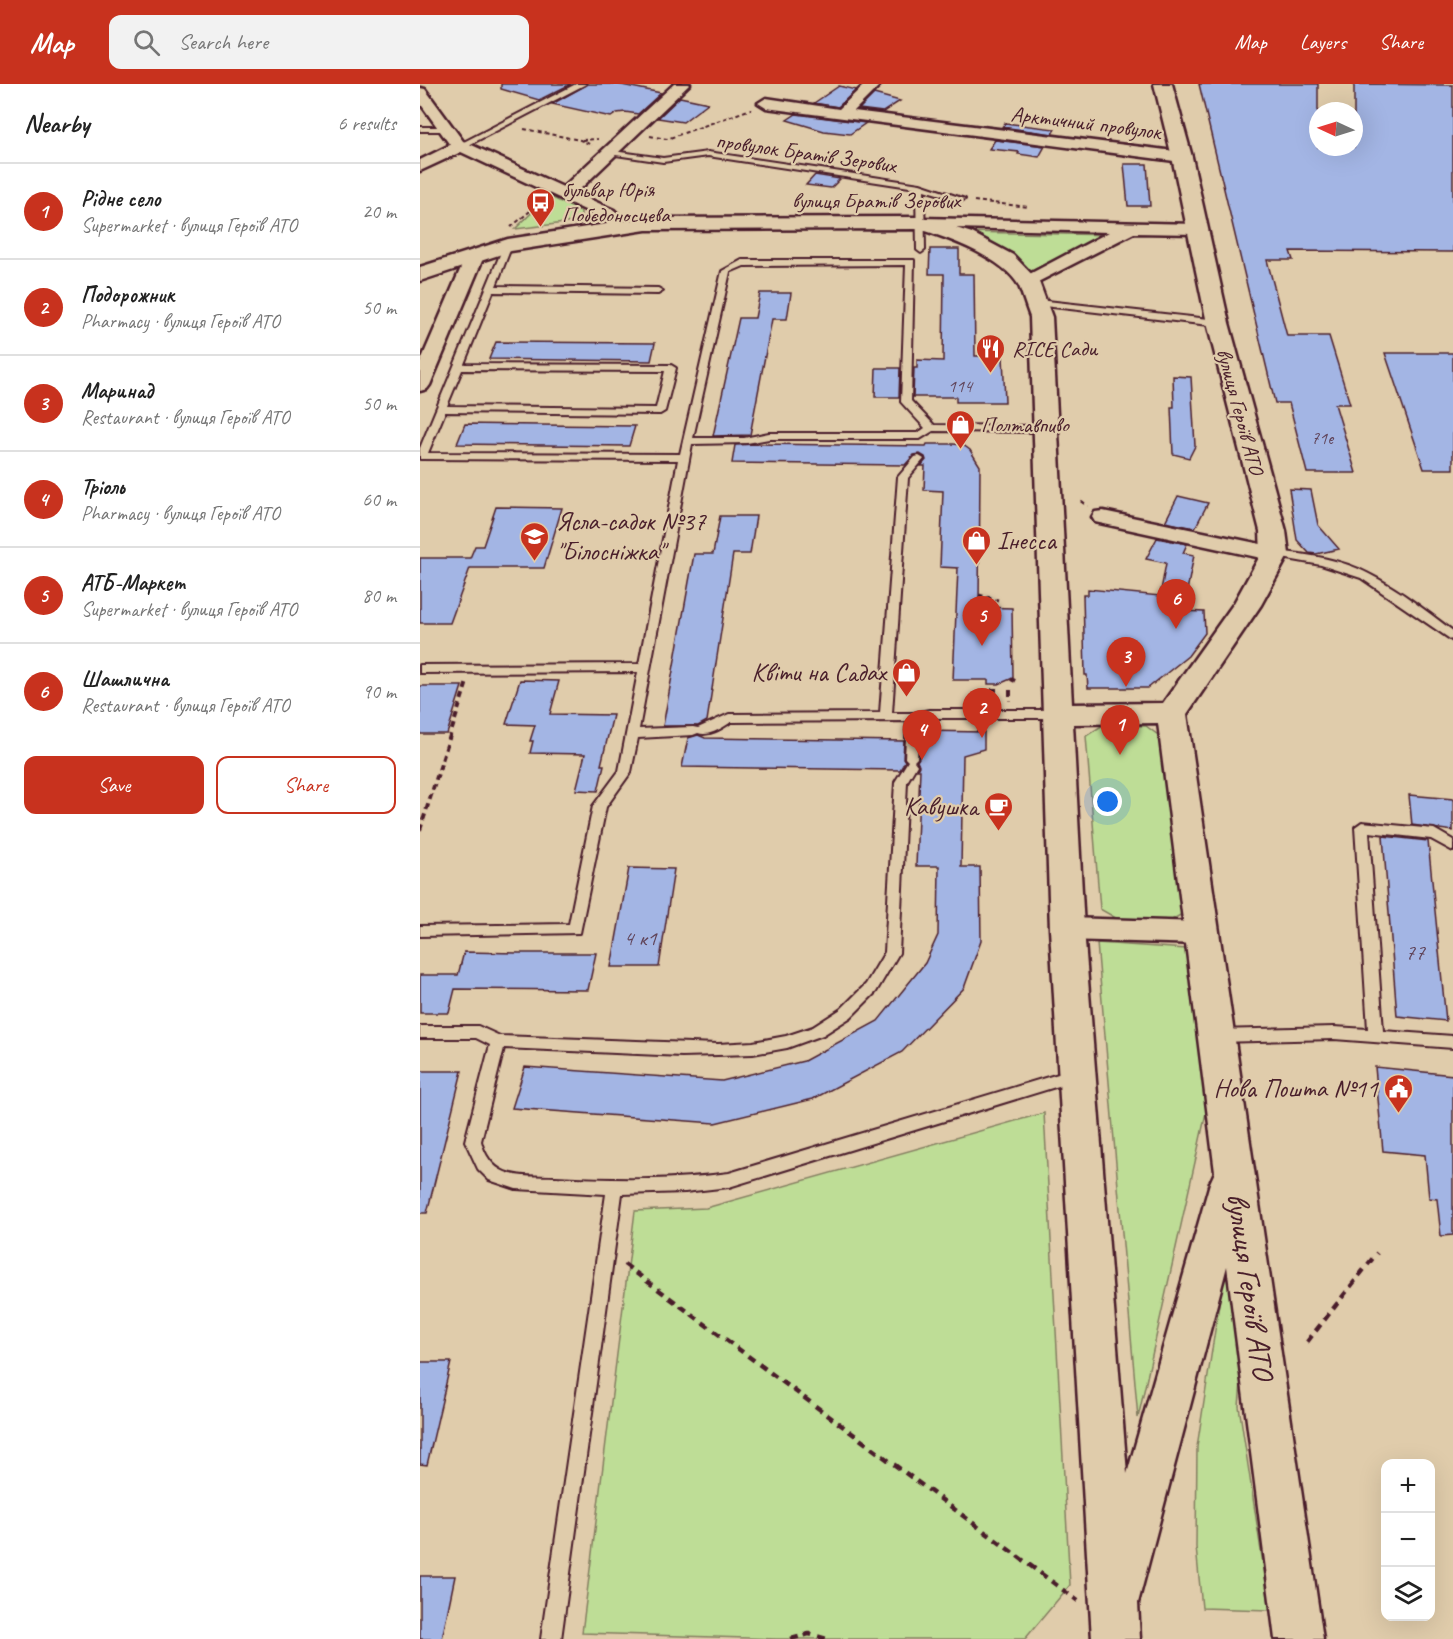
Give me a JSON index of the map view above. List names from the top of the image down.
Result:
{
  "streets": {
    "main road": ["вулиця Братів Зерових", "вулиця Героїв АТО"],
    "street": ["Арктичний провулок"],
    "lane": ["провулок Братів Зерових"]
  },
  "crossings": [
    ["Арктичний провулок", "вулиця Героїв АТО"],
    ["вулиця Братів Зерових", "вулиця Героїв АТО"]
  ],
  "places": {
    "bus stop": ["бульвар Юрія Побєдоносцева"],
    "restaurant": ["RICE Сади"],
    "shop": ["Полтавпиво", "Інесса", "Квіти на Садах"],
    "school or university": ["Ясла-садок №37 \"Білосніжка\""],
    "cafe": ["Кавушка"],
    "public building": ["Нова Пошта №11"]
  },
  "house_numbers": [
    "114",
    "71е",
    "4 к1",
    "77"
  ],
  "north": "left",
  "page": {
    "header": "Map",
    "search": "Search here",
    "nav": ["Map", "Layers", "Share"],
    "heading": ["Nearby", "6 results"],
    "list": [
      {
        "mark": "1",
        "name": "Рідне село",
        "note": "Supermarket · вулиця Героїв АТО",
        "value": "20 m"
      },
      {
        "mark": "2",
        "name": "Подорожник",
        "note": "Pharmacy · вулиця Героїв АТО",
        "value": "50 m"
      },
      {
        "mark": "3",
        "name": "Маринад",
        "note": "Restaurant · вулиця Героїв АТО",
        "value": "50 m"
      },
      {
        "mark": "4",
        "name": "Тріоль",
        "note": "Pharmacy · вулиця Героїв АТО",
        "value": "60 m"
      },
      {
        "mark": "5",
        "name": "АТБ-Маркет",
        "note": "Supermarket · вулиця Героїв АТО",
        "value": "80 m"
      },
      {
        "mark": "6",
        "name": "Шашлична",
        "note": "Restaurant · вулиця Героїв АТО",
        "value": "90 m"
      }
    ],
    "pins": [
      "6",
      "5",
      "3",
      "2",
      "1",
      "4"
    ],
    "buttons": ["Save", "Share"],
    "map_buttons": ["+", "−"]
  }
}
